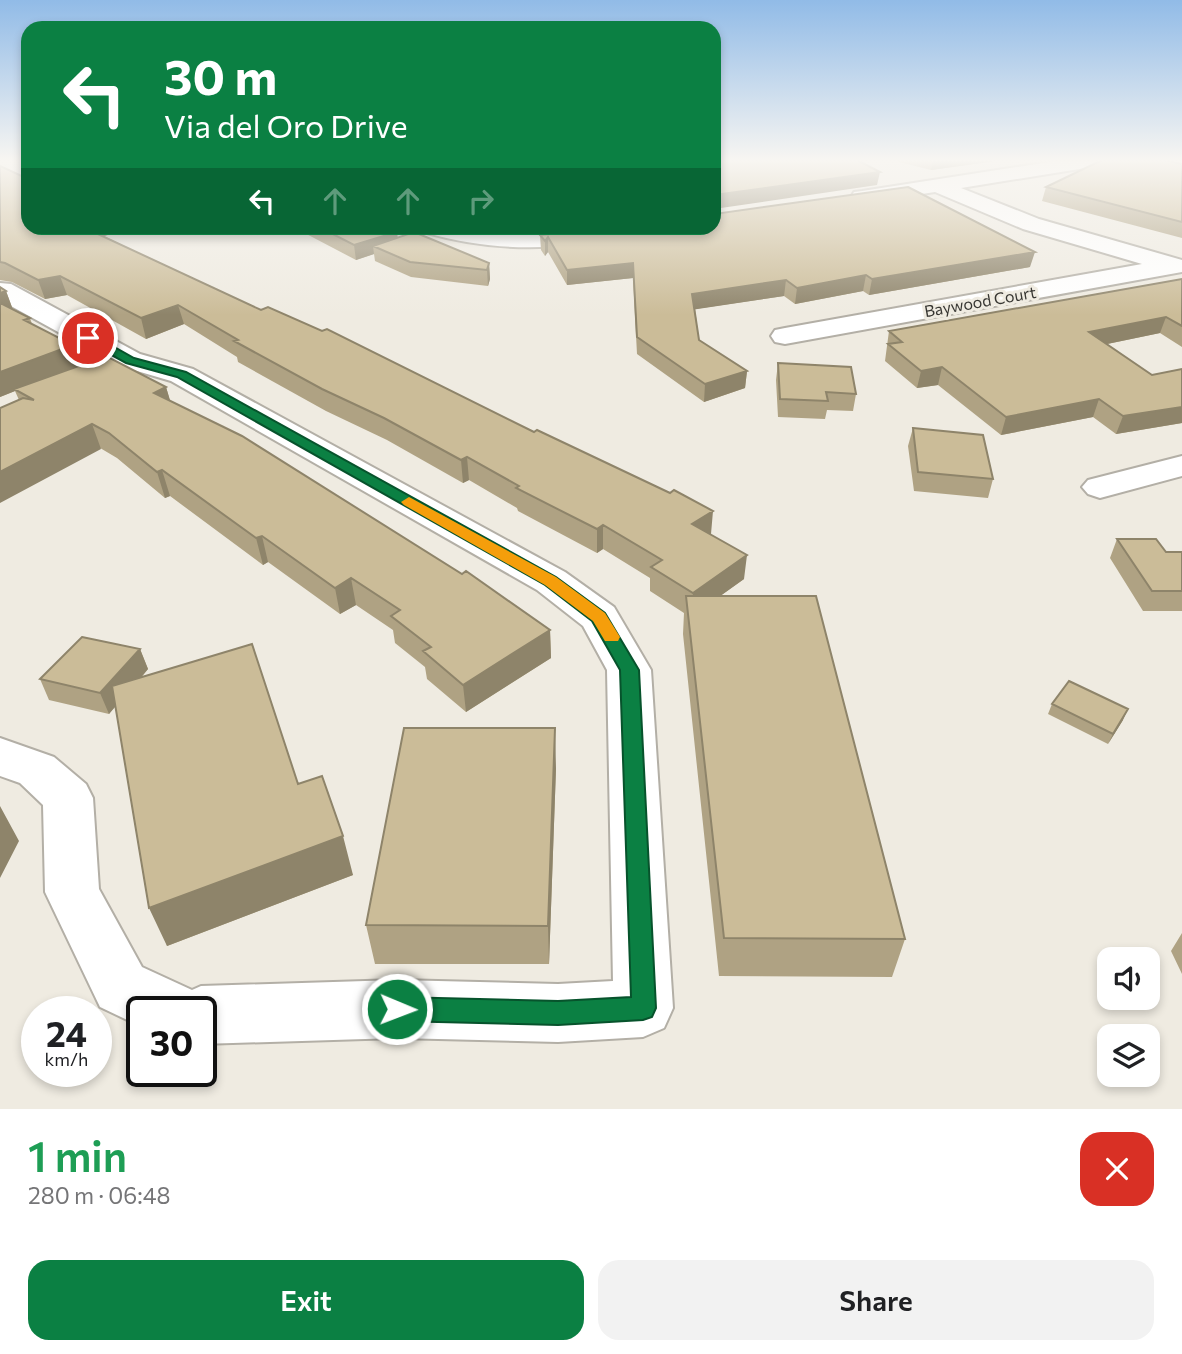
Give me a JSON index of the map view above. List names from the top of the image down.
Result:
{
  "streets": {
    "street": ["Baywood Court"]
  },
  "page": {
    "turn": ["30 m", "Via del Oro Drive"],
    "speed": "24 km/h",
    "limit": "30",
    "heading": ["1 min", "280 m · 06:48"],
    "buttons": ["Exit", "Share"]
  }
}
